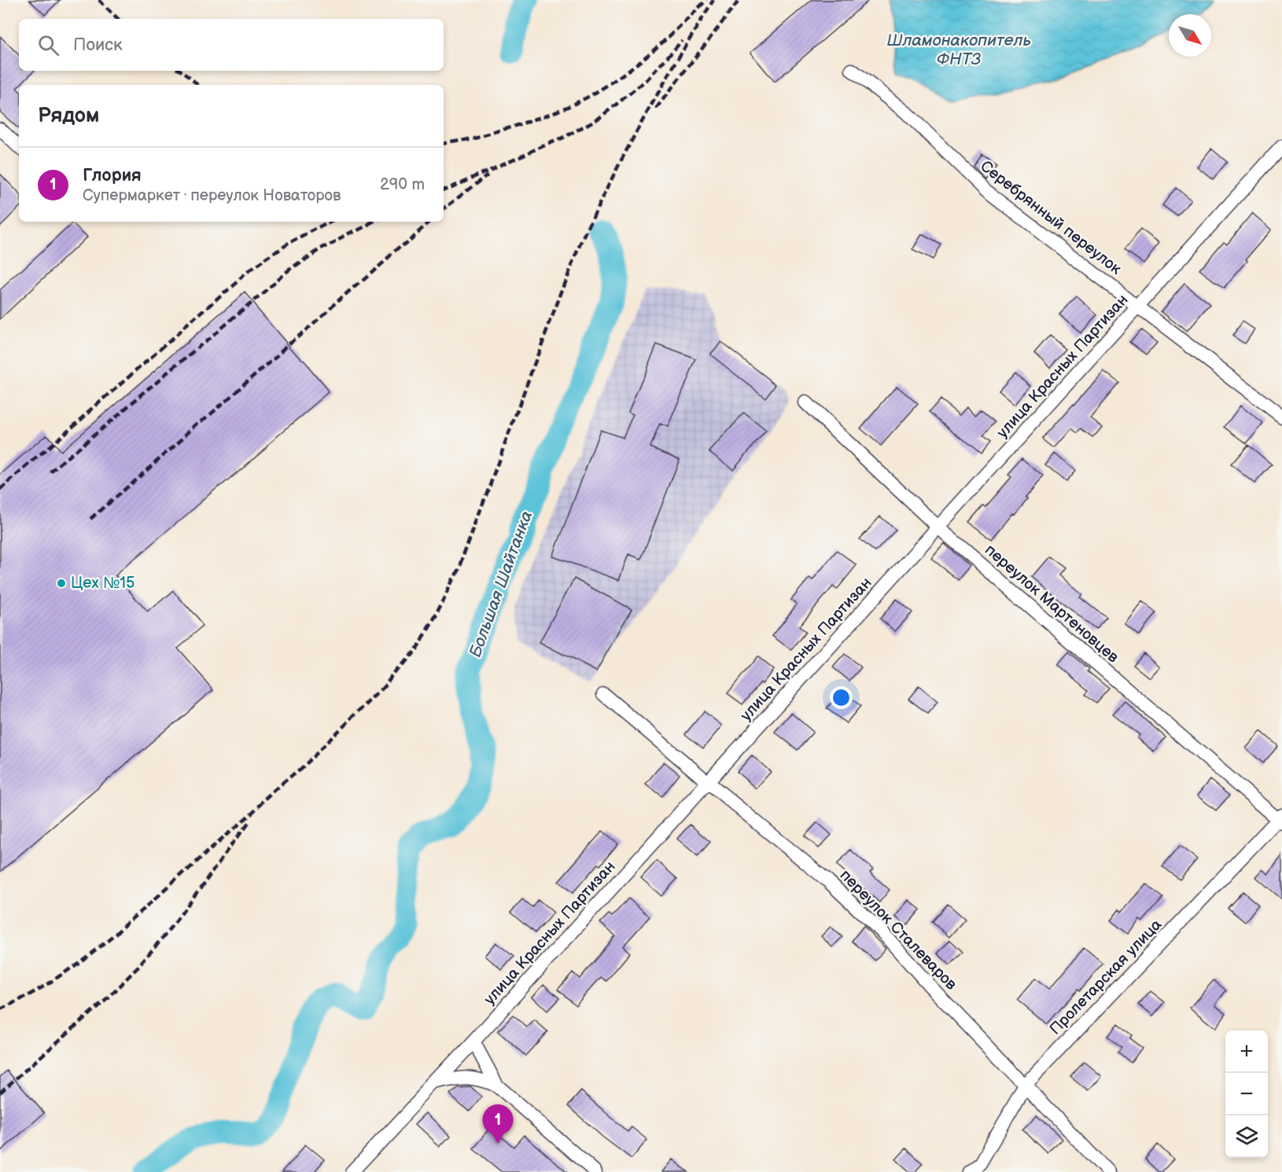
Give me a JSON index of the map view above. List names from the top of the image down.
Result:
{
  "streets": {
    "street": [
      "Серебрянный переулок",
      "улица Красных Партизан",
      "переулок Мартеновцев",
      "переулок Сталеваров",
      "Пролетарская улица"
    ]
  },
  "crossings": [
    ["Серебрянный переулок", "улица Красных Партизан"],
    ["улица Красных Партизан", "переулок Мартеновцев"],
    ["улица Красных Партизан", "переулок Сталеваров"],
    ["переулок Мартеновцев", "Пролетарская улица"],
    ["переулок Сталеваров", "Пролетарская улица"]
  ],
  "water": ["Шламонакопитель ФНТЗ", "Большая Шайтанка"],
  "places": ["Цех №15"],
  "north": "bottom right",
  "page": {
    "search": "Поиск",
    "heading": "Рядом",
    "list": [
      {
        "mark": "1",
        "name": "Глория",
        "note": "Супермаркет · переулок Новаторов",
        "value": "290 m"
      }
    ],
    "map_buttons": ["+", "−"],
    "pins": "1"
  }
}
